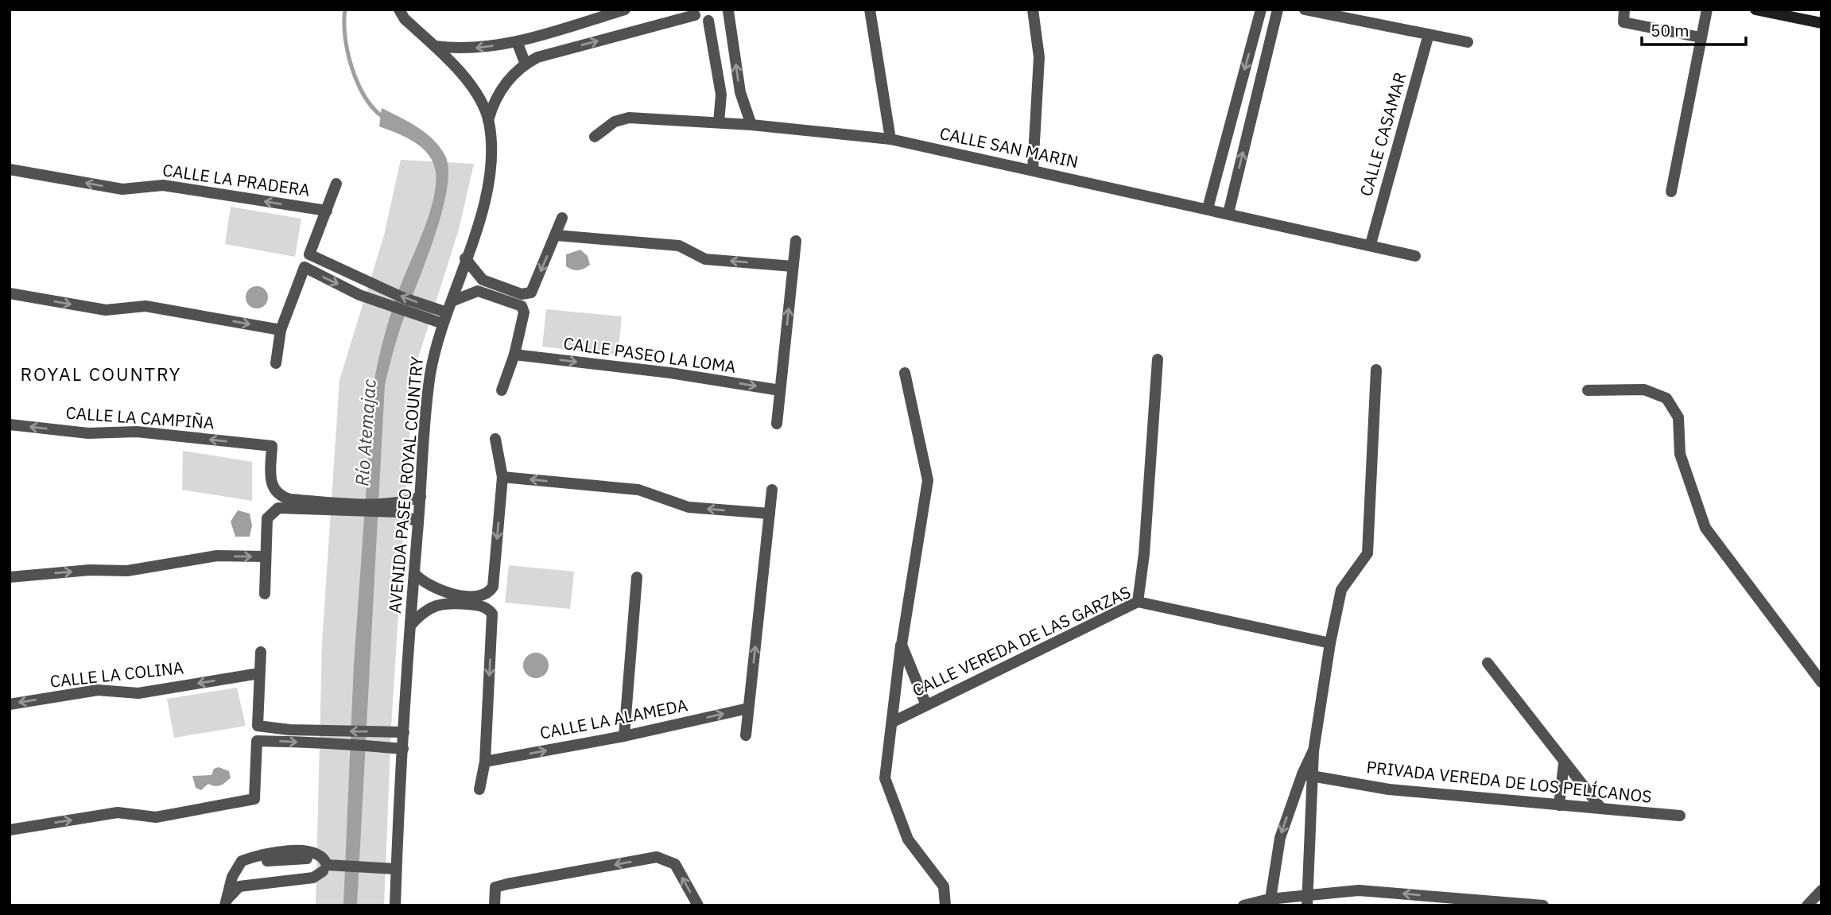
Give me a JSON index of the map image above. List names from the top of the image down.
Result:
{
  "streets": {
    "street": [
      "CALLE CASAMAR",
      "CALLE SAN MARIN",
      "CALLE LA PRADERA",
      "CALLE PASEO LA LOMA",
      "CALLE LA CAMPIÑA",
      "AVENIDA PASEO ROYAL COUNTRY",
      "CALLE VEREDA DE LAS GARZAS",
      "CALLE LA COLINA",
      "CALLE LA ALAMEDA",
      "PRIVADA VEREDA DE LOS PELÍCANOS"
    ]
  },
  "crossings": [
    ["CALLE CASAMAR", "CALLE SAN MARIN"],
    ["CALLE LA PRADERA", "AVENIDA PASEO ROYAL COUNTRY"],
    ["CALLE LA CAMPIÑA", "AVENIDA PASEO ROYAL COUNTRY"]
  ],
  "one_way": [
    "CALLE PASEO LA LOMA",
    "CALLE LA CAMPIÑA",
    "CALLE LA COLINA",
    "CALLE LA ALAMEDA"
  ],
  "districts": ["ROYAL COUNTRY"],
  "water": ["Río Atemajac"],
  "scale_bar": "50 m"
}
